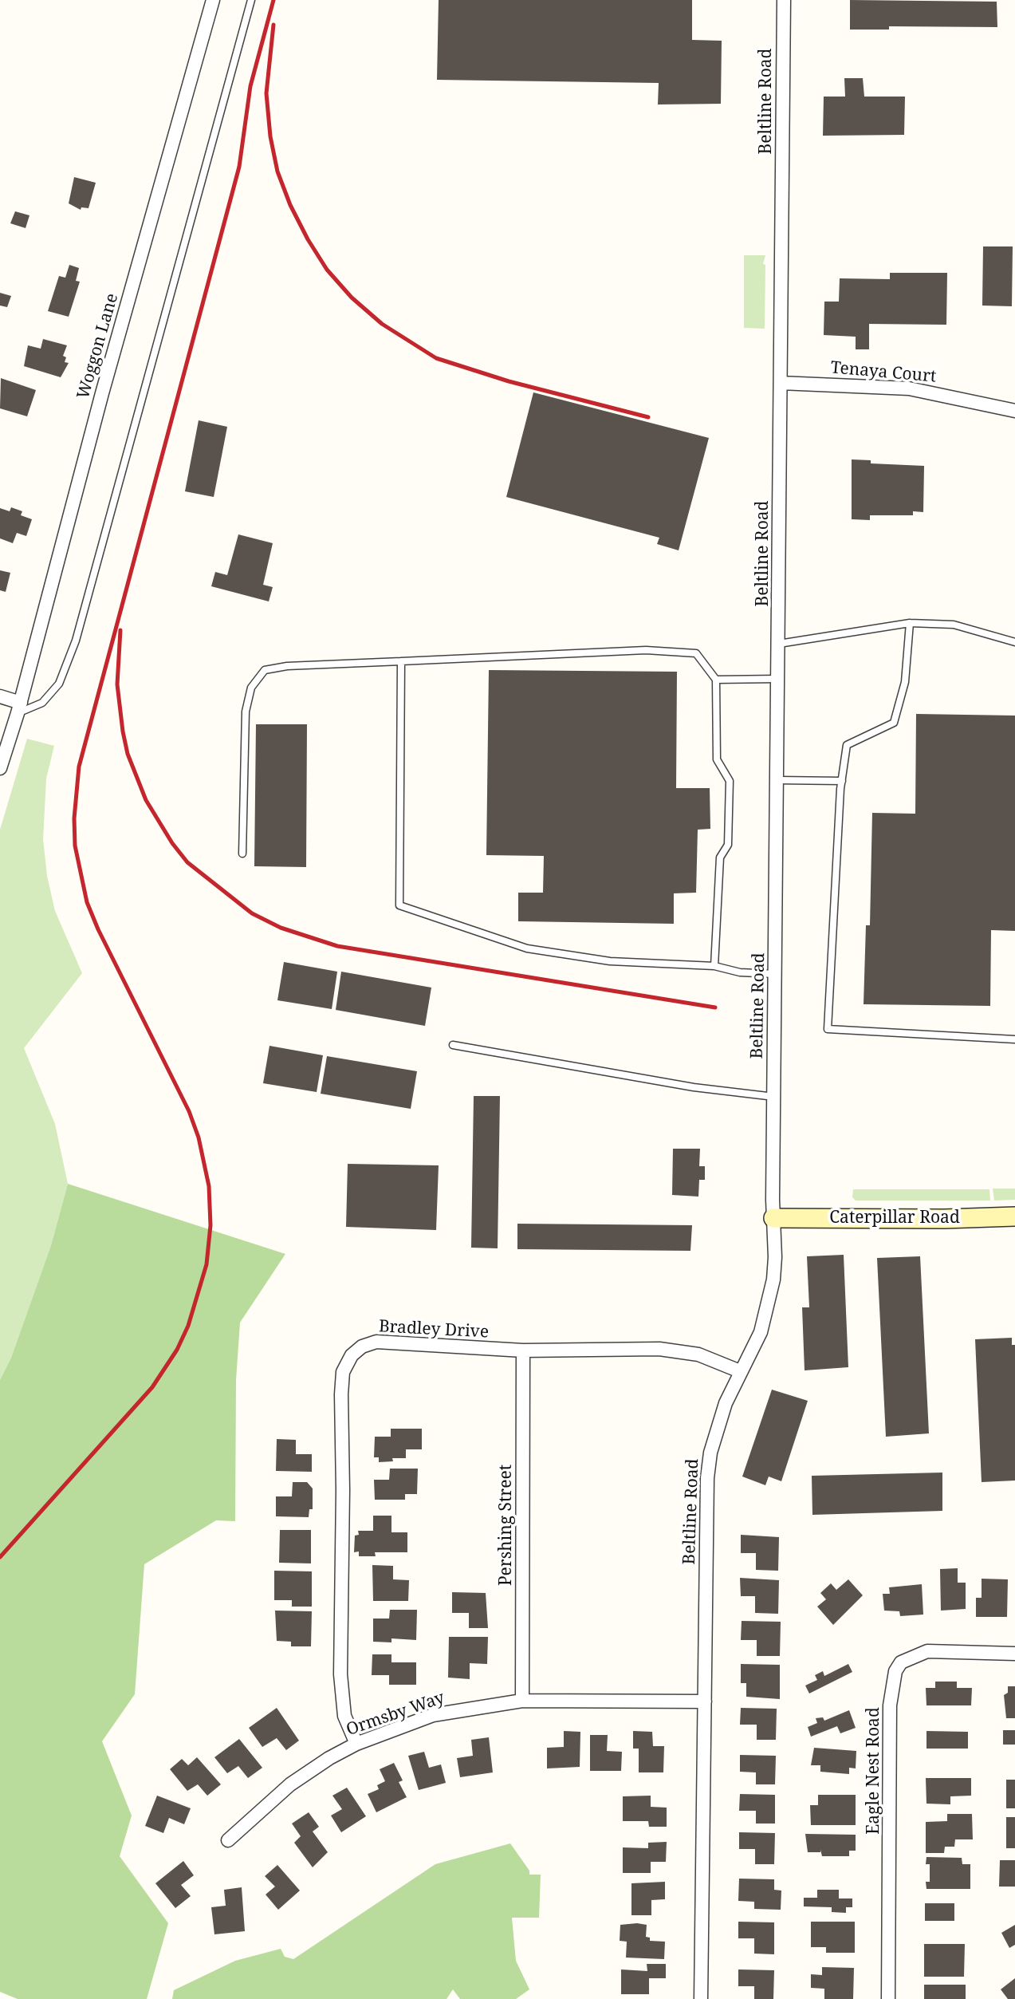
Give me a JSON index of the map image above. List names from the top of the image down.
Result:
{
  "streets": {
    "street": [
      "Beltline Road",
      "Woggon Lane",
      "Tenaya Court",
      "Caterpillar Road",
      "Bradley Drive",
      "Pershing Street",
      "Ormsby Way",
      "Eagle Nest Road"
    ]
  },
  "crossings": [
    ["Beltline Road", "Tenaya Court"],
    ["Beltline Road", "Caterpillar Road"],
    ["Beltline Road", "Bradley Drive"],
    ["Beltline Road", "Ormsby Way"],
    ["Bradley Drive", "Pershing Street"],
    ["Bradley Drive", "Ormsby Way"],
    ["Pershing Street", "Ormsby Way"]
  ]
}
